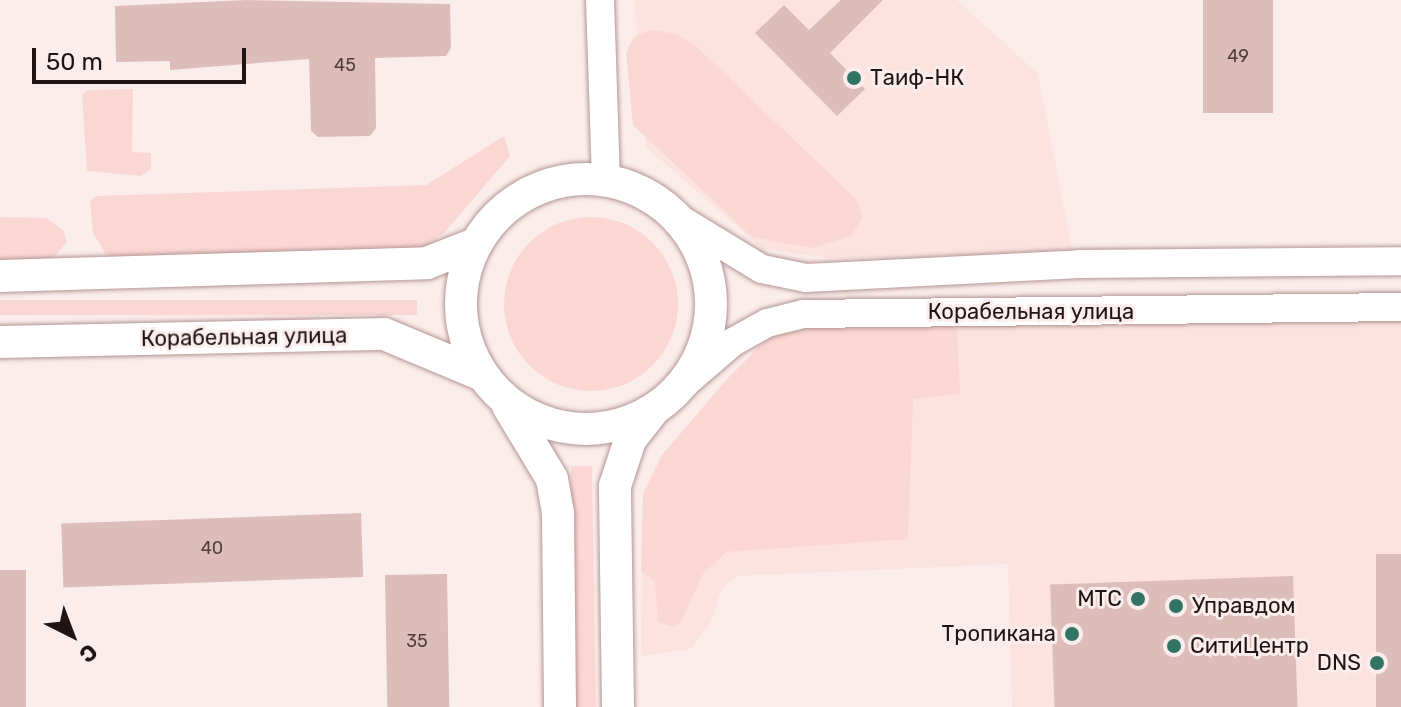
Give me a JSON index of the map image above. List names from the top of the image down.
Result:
{
  "streets": {
    "main road": ["Корабельная улица"]
  },
  "places": [
    "Таиф-НК",
    "МТС",
    "Управдом",
    "Тропикана",
    "СитиЦентр",
    "DNS"
  ],
  "house_numbers": [
    "49",
    "45",
    "40",
    "35"
  ],
  "scale_bar": "50 m",
  "north": "bottom right"
}
